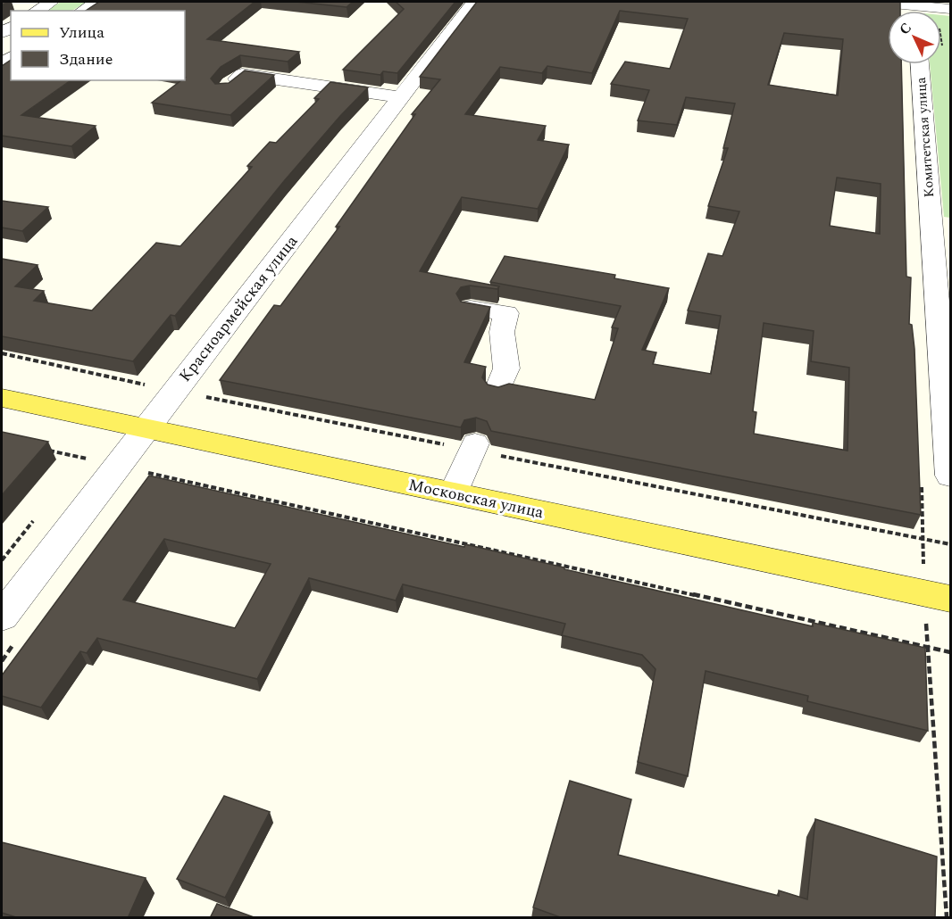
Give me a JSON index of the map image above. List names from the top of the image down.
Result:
{
  "streets": {
    "main road": ["Московская улица"],
    "street": ["Комитетская улица", "Красноармейская улица"]
  },
  "crossings": [
    ["Красноармейская улица", "Московская улица"]
  ],
  "legend": ["Улица", "Здание"],
  "north": "top left"
}
